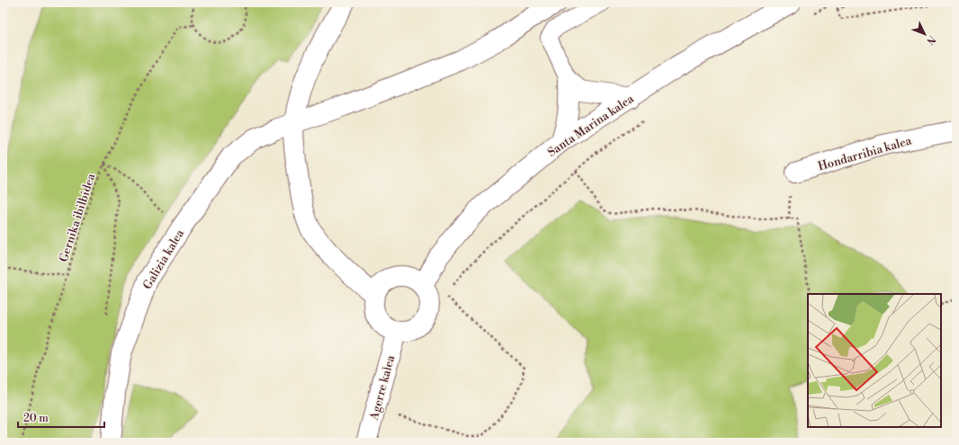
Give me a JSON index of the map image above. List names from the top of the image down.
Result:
{
  "streets": {
    "street": [
      "Santa Marina kalea",
      "Hondarribia kalea",
      "Galizia kalea",
      "Agerre kalea"
    ],
    "path": ["Gernika ibilbidea"]
  },
  "crossings": [
    ["Santa Marina kalea", "Agerre kalea"]
  ],
  "scale_bar": "20 m",
  "north": "bottom right"
}
